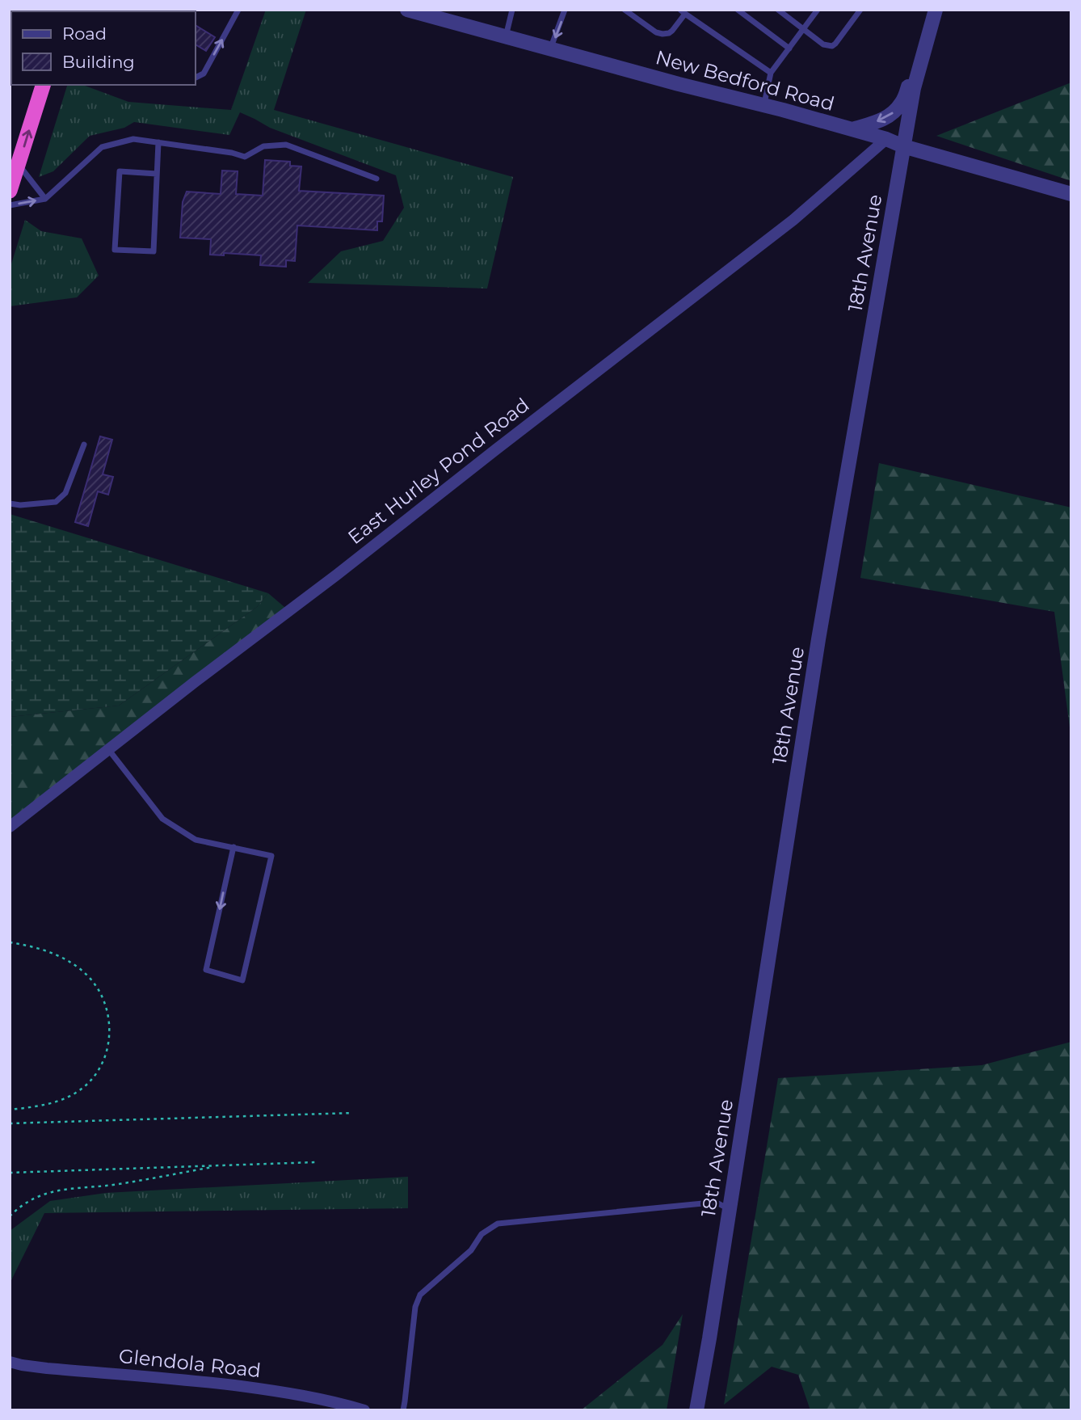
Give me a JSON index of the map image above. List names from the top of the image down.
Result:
{
  "streets": {
    "street": [
      "New Bedford Road",
      "18th Avenue",
      "East Hurley Pond Road",
      "Glendola Road"
    ]
  },
  "crossings": [
    ["New Bedford Road", "18th Avenue"],
    ["New Bedford Road", "East Hurley Pond Road"]
  ],
  "legend": ["Road", "Building"]
}
